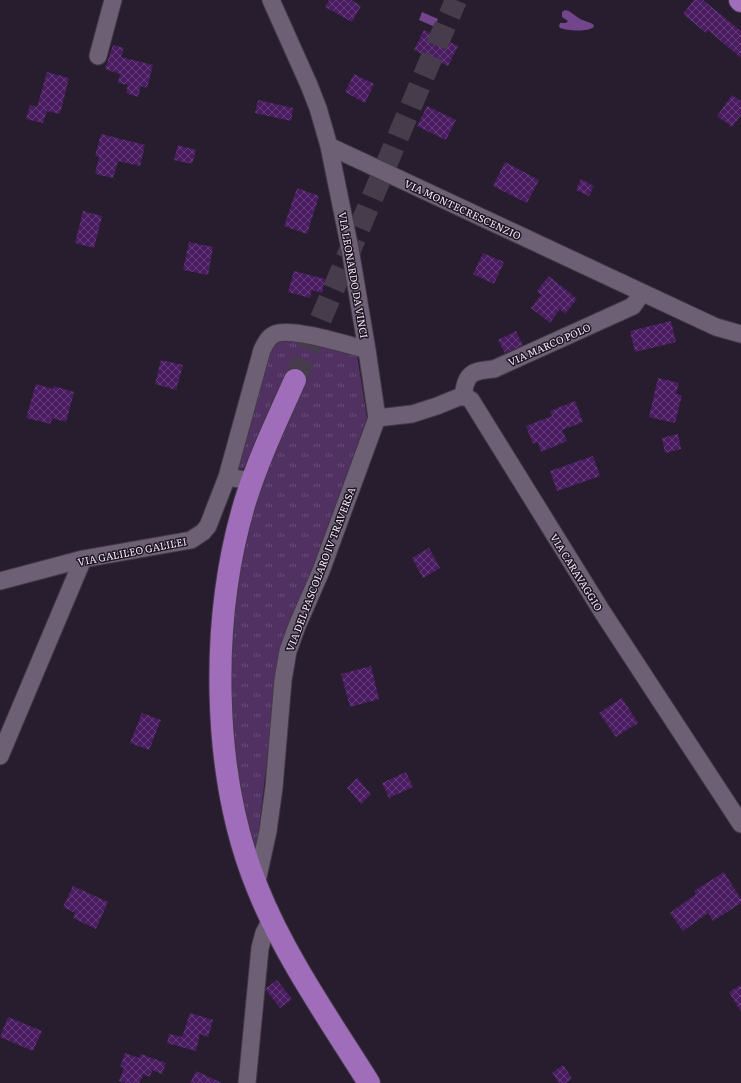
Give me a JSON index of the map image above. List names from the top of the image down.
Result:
{
  "streets": {
    "street": [
      "VIA MONTECRESCENZIO",
      "VIA LEONARDO DA VINCI",
      "VIA MARCO POLO",
      "VIA GALILEO GALILEI",
      "VIA DEL PASCOLARO IV TRAVERSA",
      "VIA CARAVAGGIO"
    ]
  },
  "crossings": [
    ["VIA MONTECRESCENZIO", "VIA LEONARDO DA VINCI"],
    ["VIA MONTECRESCENZIO", "VIA MARCO POLO"],
    ["VIA LEONARDO DA VINCI", "VIA GALILEO GALILEI"],
    ["VIA LEONARDO DA VINCI", "VIA DEL PASCOLARO IV TRAVERSA"],
    ["VIA MARCO POLO", "VIA CARAVAGGIO"]
  ]
}
